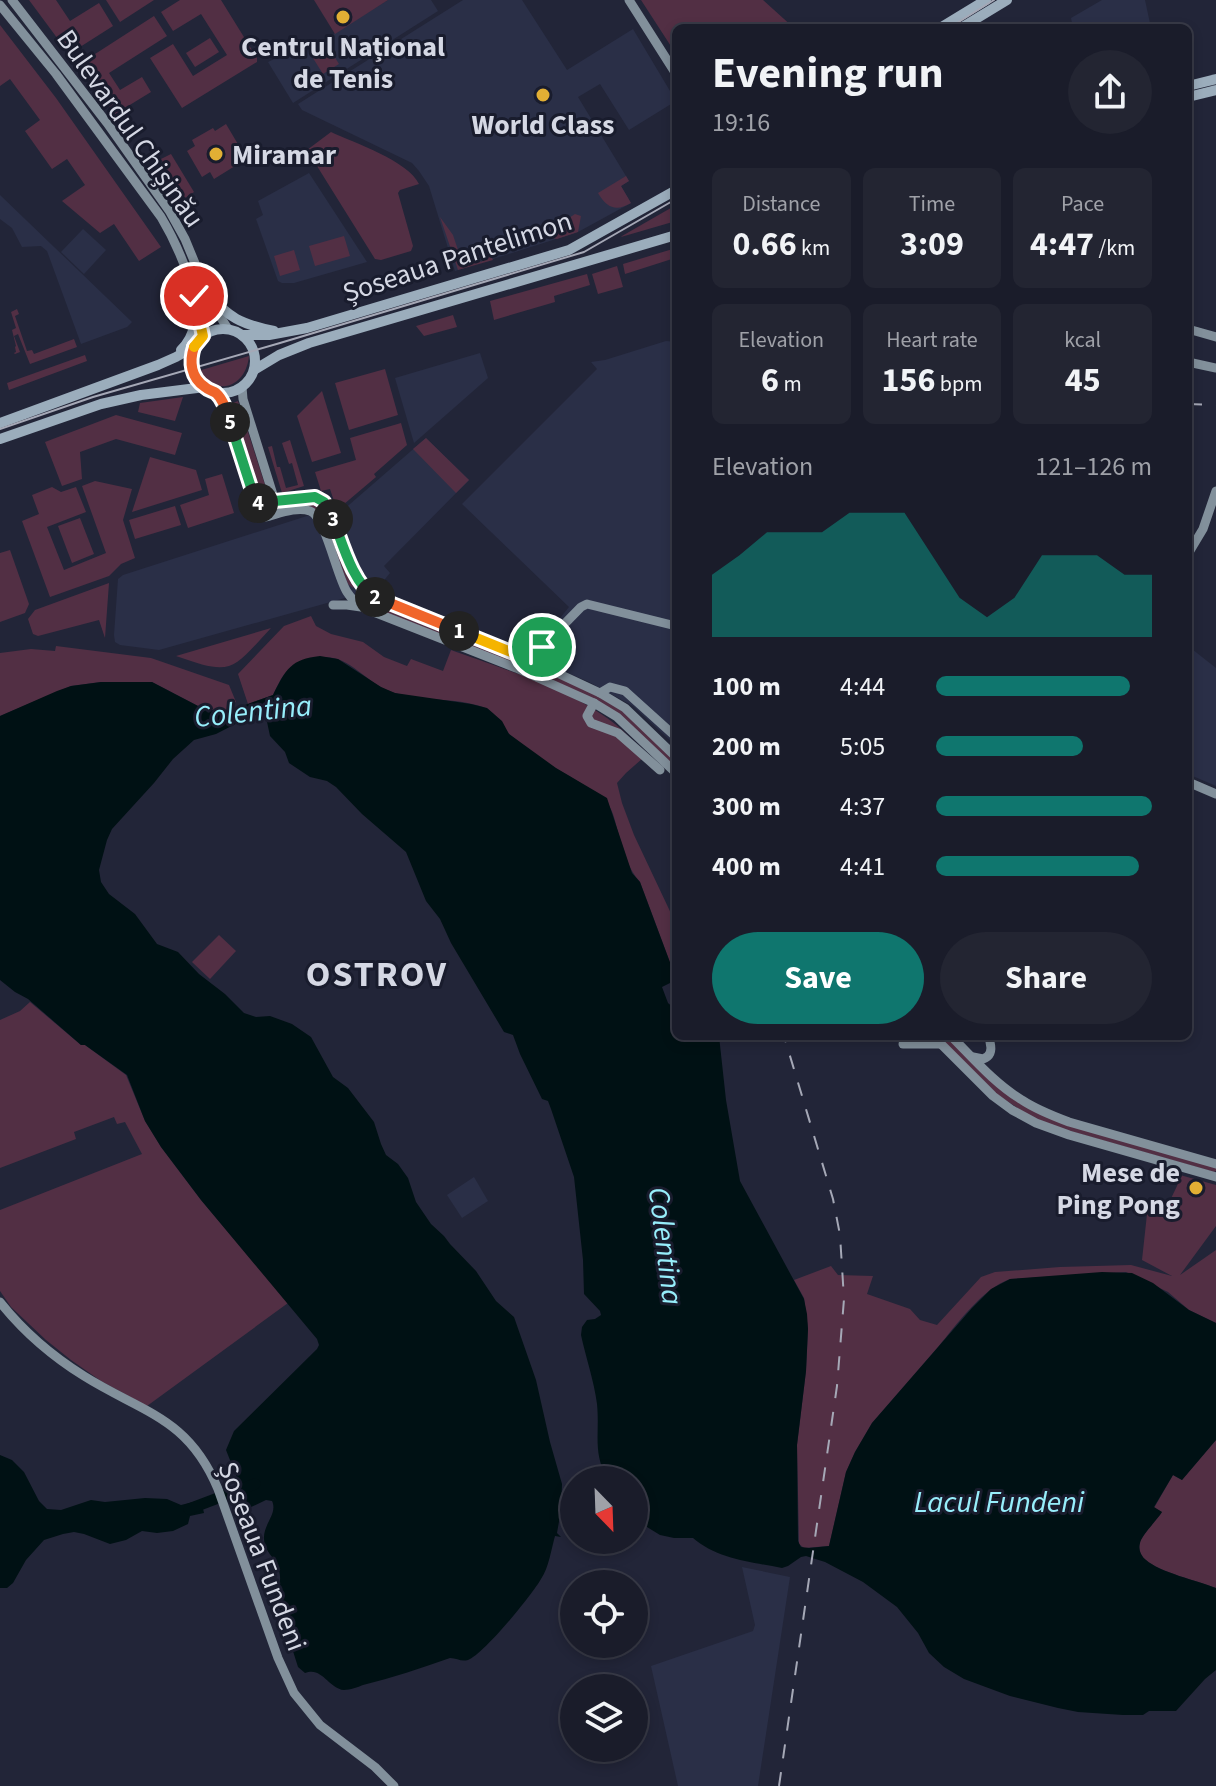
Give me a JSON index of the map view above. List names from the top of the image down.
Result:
{
  "streets": {
    "main road": ["Bulevardul Chișinău", "Șoseaua Pantelimon", "Șoseaua Fundeni"]
  },
  "crossings": [
    ["Bulevardul Chișinău", "Șoseaua Pantelimon"]
  ],
  "districts": ["OSTROV"],
  "water": ["Colentina", "Lacul Fundeni"],
  "places": [
    "Centrul Național de Tenis",
    "World Class",
    "Miramar",
    "Mese de Ping Pong"
  ],
  "north": "bottom right",
  "page": {
    "heading": ["Evening run", "19:16"],
    "stats": [
      ["Distance", "0.66 km"],
      ["Time", "3:09"],
      ["Pace", "4:47 /km"],
      ["Elevation", "6 m"],
      ["Heart rate", "156 bpm"],
      ["kcal", "45"]
    ],
    "pins": [
      "5",
      "4",
      "3",
      "2",
      "1"
    ],
    "chart": ["Elevation", "121–126 m"],
    "list": [
      {
        "name": "100 m",
        "note": "4:44"
      },
      {
        "name": "200 m",
        "note": "5:05"
      },
      {
        "name": "300 m",
        "note": "4:37"
      },
      {
        "name": "400 m",
        "note": "4:41"
      }
    ],
    "buttons": ["Save", "Share"]
  }
}
